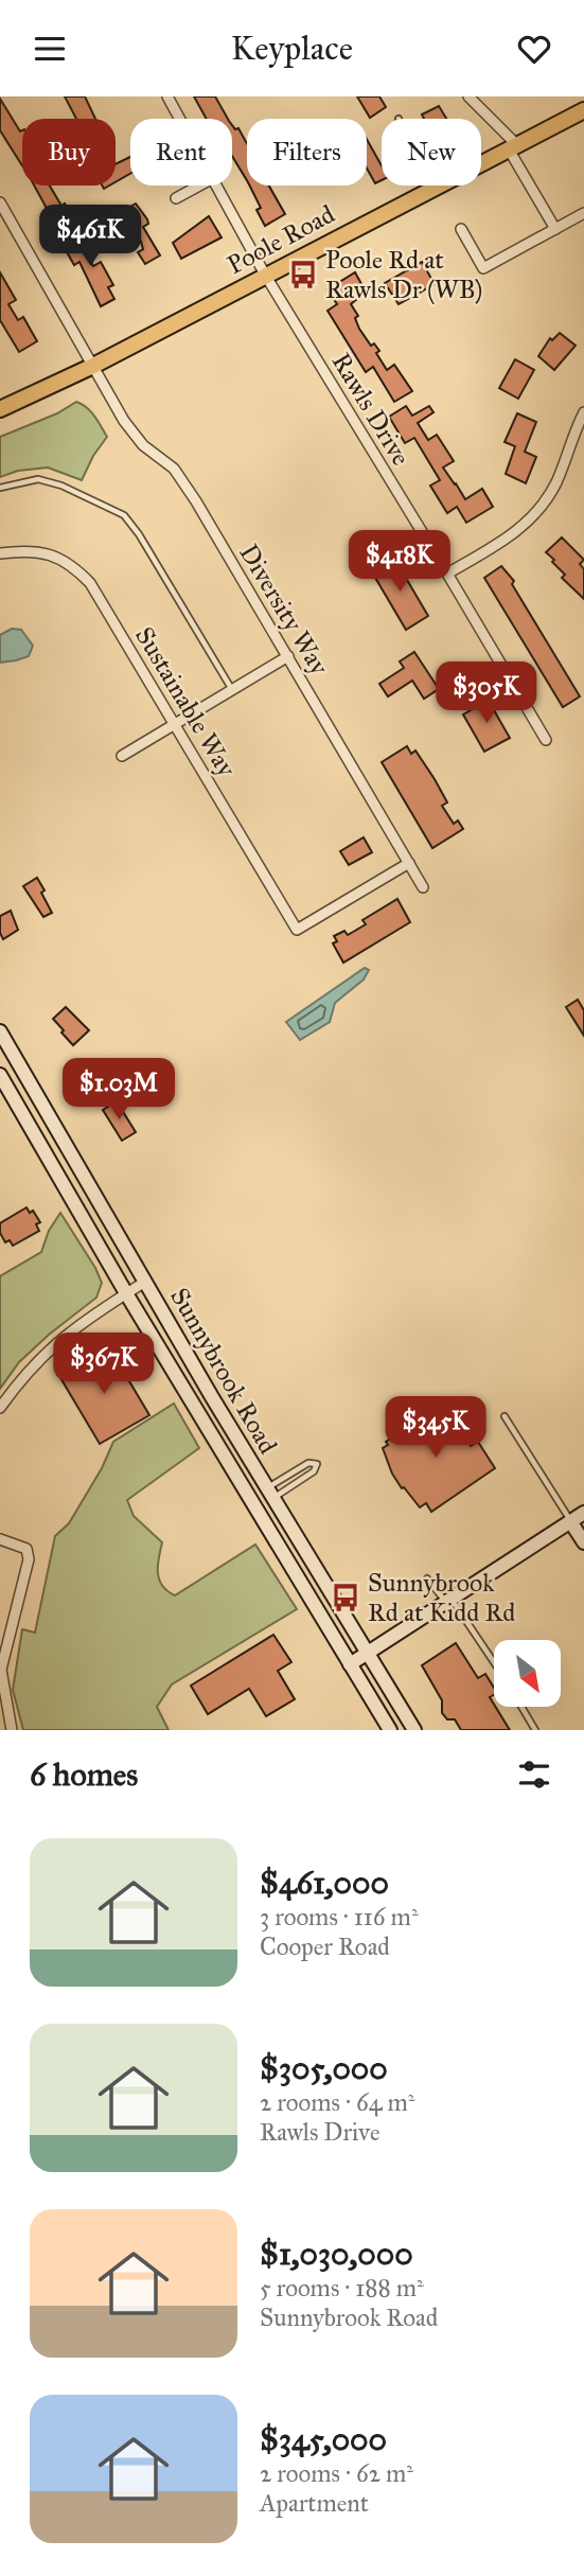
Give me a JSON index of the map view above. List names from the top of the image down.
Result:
{
  "streets": {
    "main road": ["Poole Road", "Sunnybrook Road"],
    "street": ["Rawls Drive", "Diversity Way", "Sustainable Way"]
  },
  "crossings": [
    ["Poole Road", "Rawls Drive"],
    ["Poole Road", "Diversity Way"],
    ["Diversity Way", "Sustainable Way"]
  ],
  "places": {
    "bus stop": ["Poole Rd at Rawls Dr (WB)", "Sunnybrook Rd at Kidd Rd"]
  },
  "north": "bottom right",
  "page": {
    "header": "Keyplace",
    "chip": [
      "Buy",
      "Rent",
      "Filters",
      "New"
    ],
    "price": [
      "$461K",
      "$418K",
      "$305K",
      "$1.03M",
      "$367K",
      "$345K"
    ],
    "heading": "6 homes",
    "list": [
      {
        "name": "$461,000",
        "note": "3 rooms · 116 m² · Cooper Road"
      },
      {
        "name": "$305,000",
        "note": "2 rooms · 64 m² · Rawls Drive"
      },
      {
        "name": "$1,030,000",
        "note": "5 rooms · 188 m² · Sunnybrook Road"
      },
      {
        "name": "$345,000",
        "note": "2 rooms · 62 m² · Apartment"
      }
    ]
  }
}
